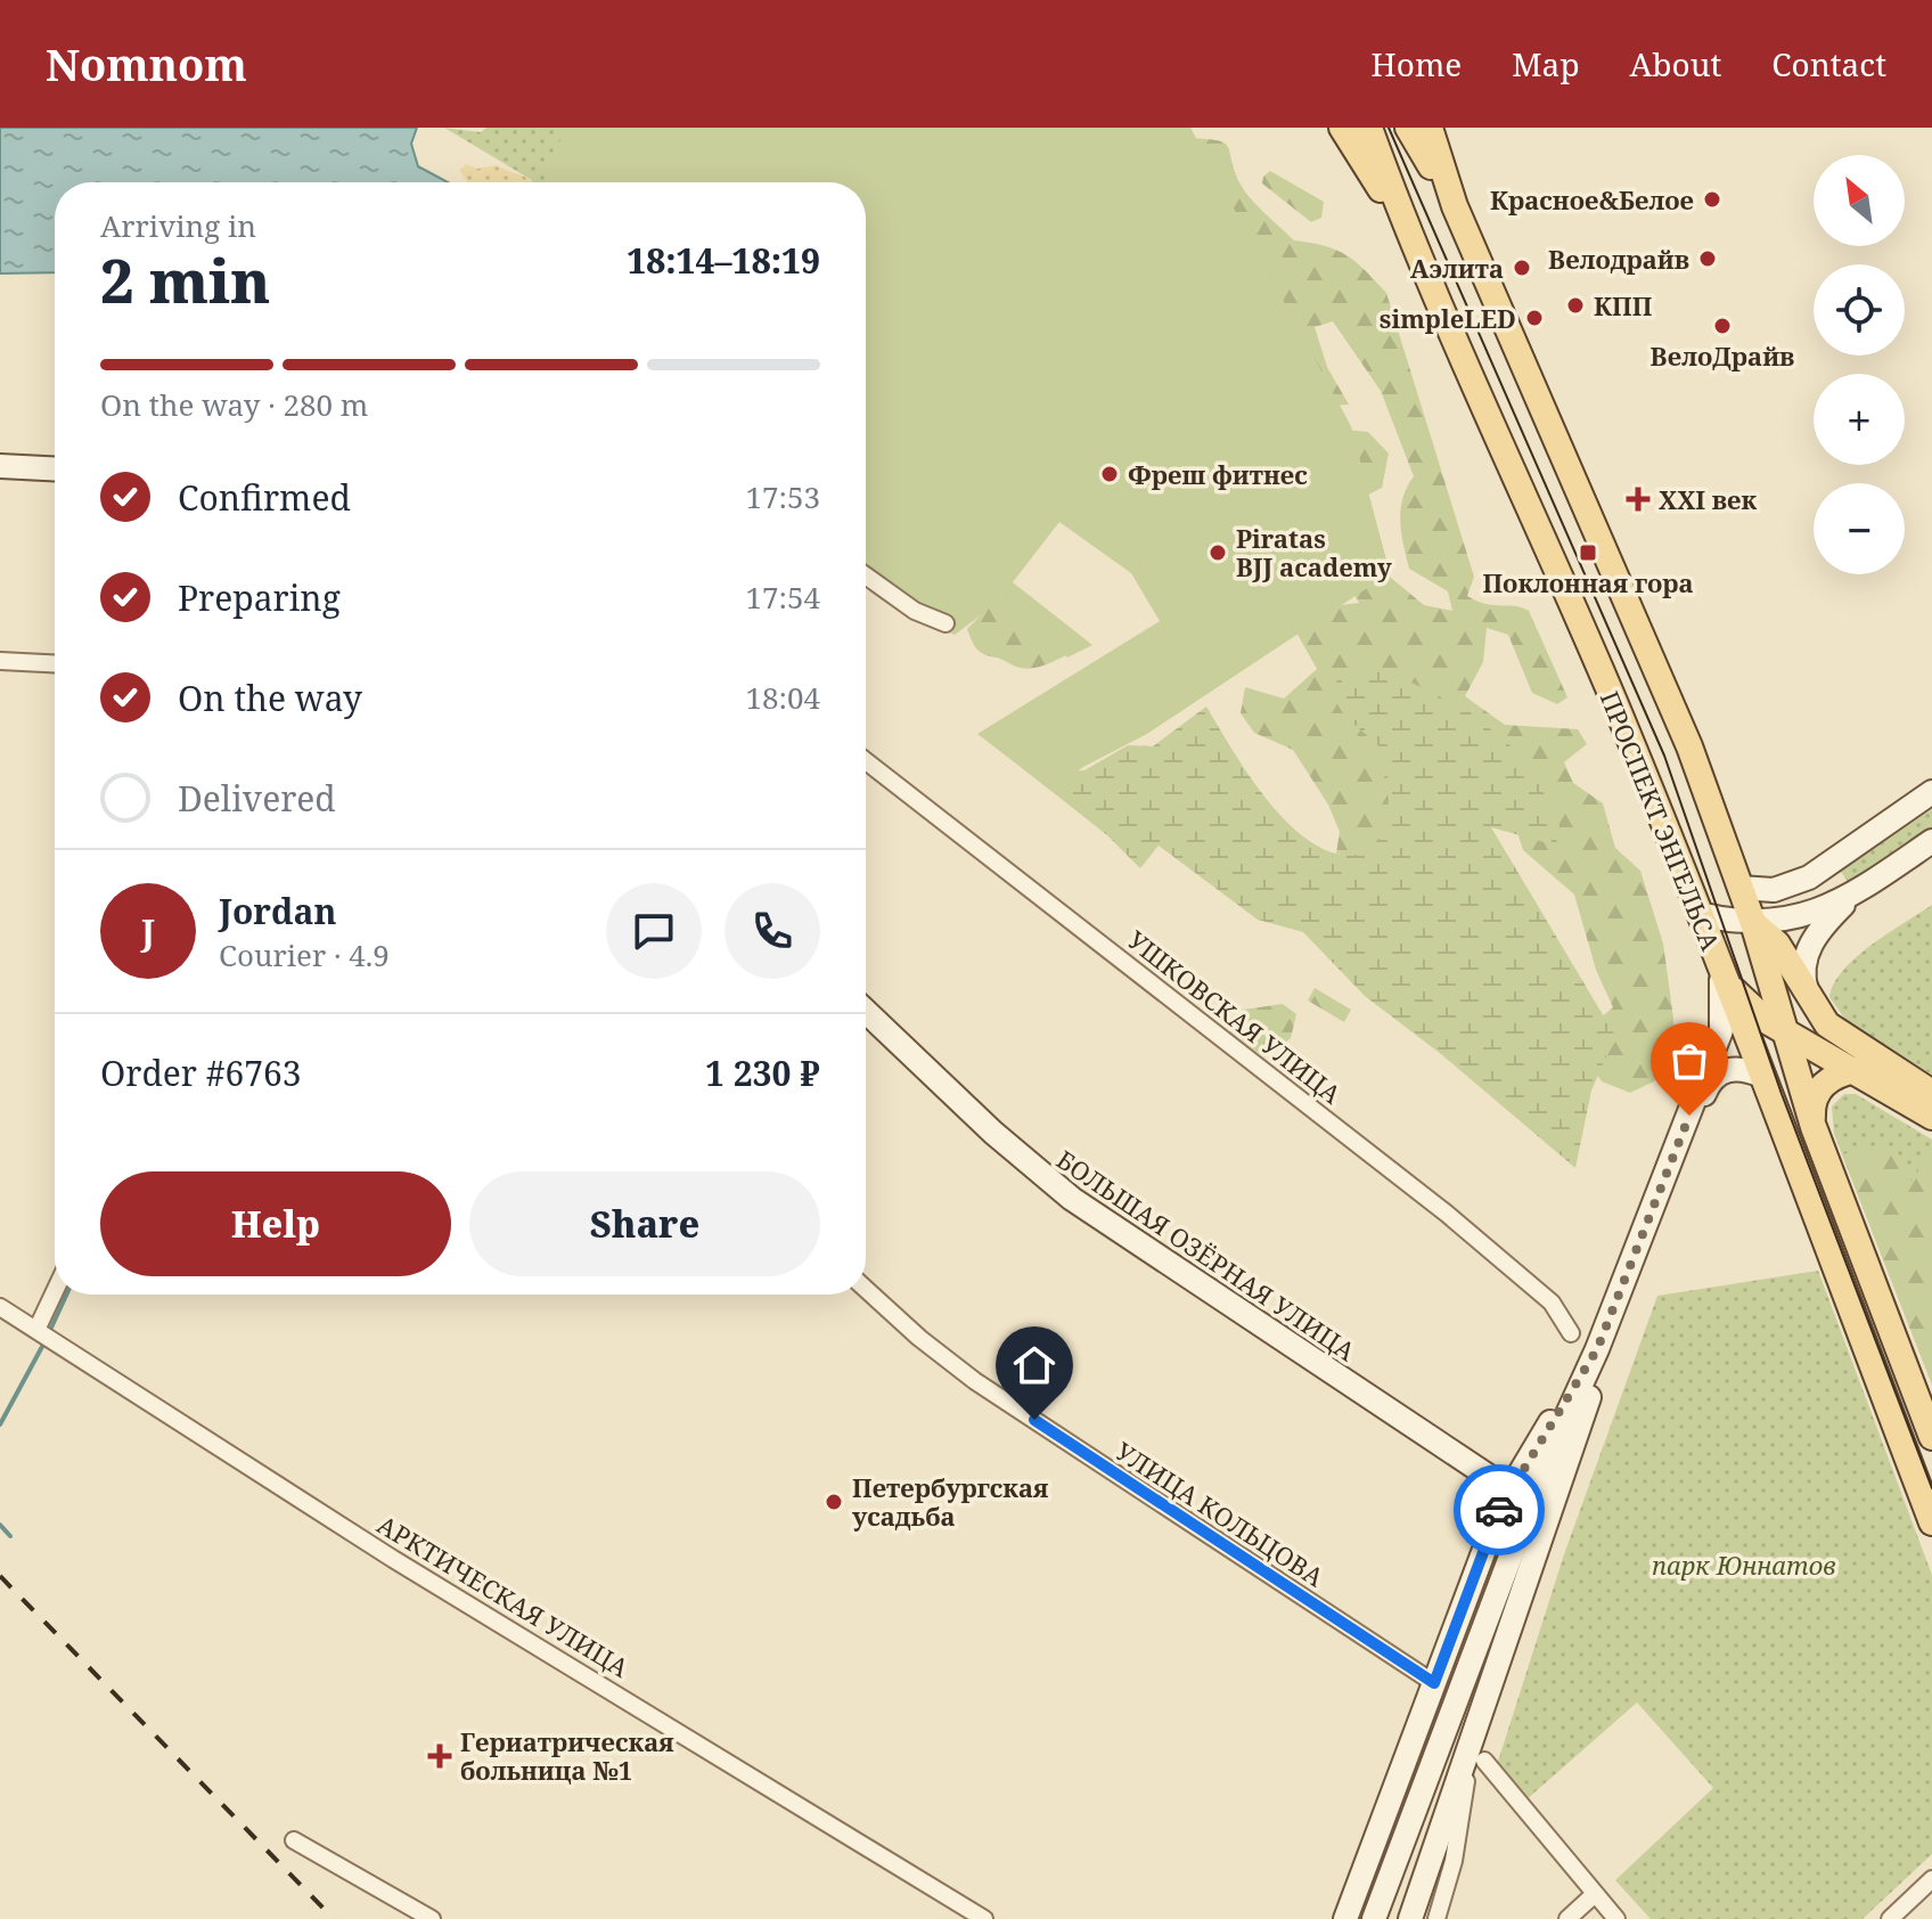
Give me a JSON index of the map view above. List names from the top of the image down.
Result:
{
  "streets": {
    "main road": ["ПРОСПЕКТ ЭНГЕЛЬСА", "БОЛЬШАЯ ОЗЁРНАЯ УЛИЦА"],
    "street": ["УШКОВСКАЯ УЛИЦА", "УЛИЦА КОЛЬЦОВА", "АРКТИЧЕСКАЯ УЛИЦА"]
  },
  "parks": ["парк Юннатов"],
  "places": {
    "other": [
      "Красное&Белое",
      "Велодрайв",
      "Аэлита",
      "КПП",
      "simpleLED",
      "ВелоДрайв",
      "Фреш фитнес",
      "Piratas BJJ academy",
      "Петербургская усадьба"
    ],
    "health": ["XXI век", "Гериатрическая больница №1"],
    "transit": ["Поклонная гора"]
  },
  "north": "top left",
  "page": {
    "header": "Nomnom",
    "nav": [
      "Home",
      "Map",
      "About",
      "Contact"
    ],
    "map_buttons": ["+", "−"],
    "heading": ["2 min", "Arriving in", "18:14–18:19"],
    "panel": [
      "Jordan",
      "Courier · 4.9",
      "Order #6763",
      "1 230 ₽"
    ],
    "bar": "On the way · 280 m",
    "list": [
      ["Confirmed", "17:53"],
      ["Preparing", "17:54"],
      ["On the way", "18:04"],
      "Delivered"
    ],
    "round": "J",
    "buttons": ["Help", "Share"]
  }
}
